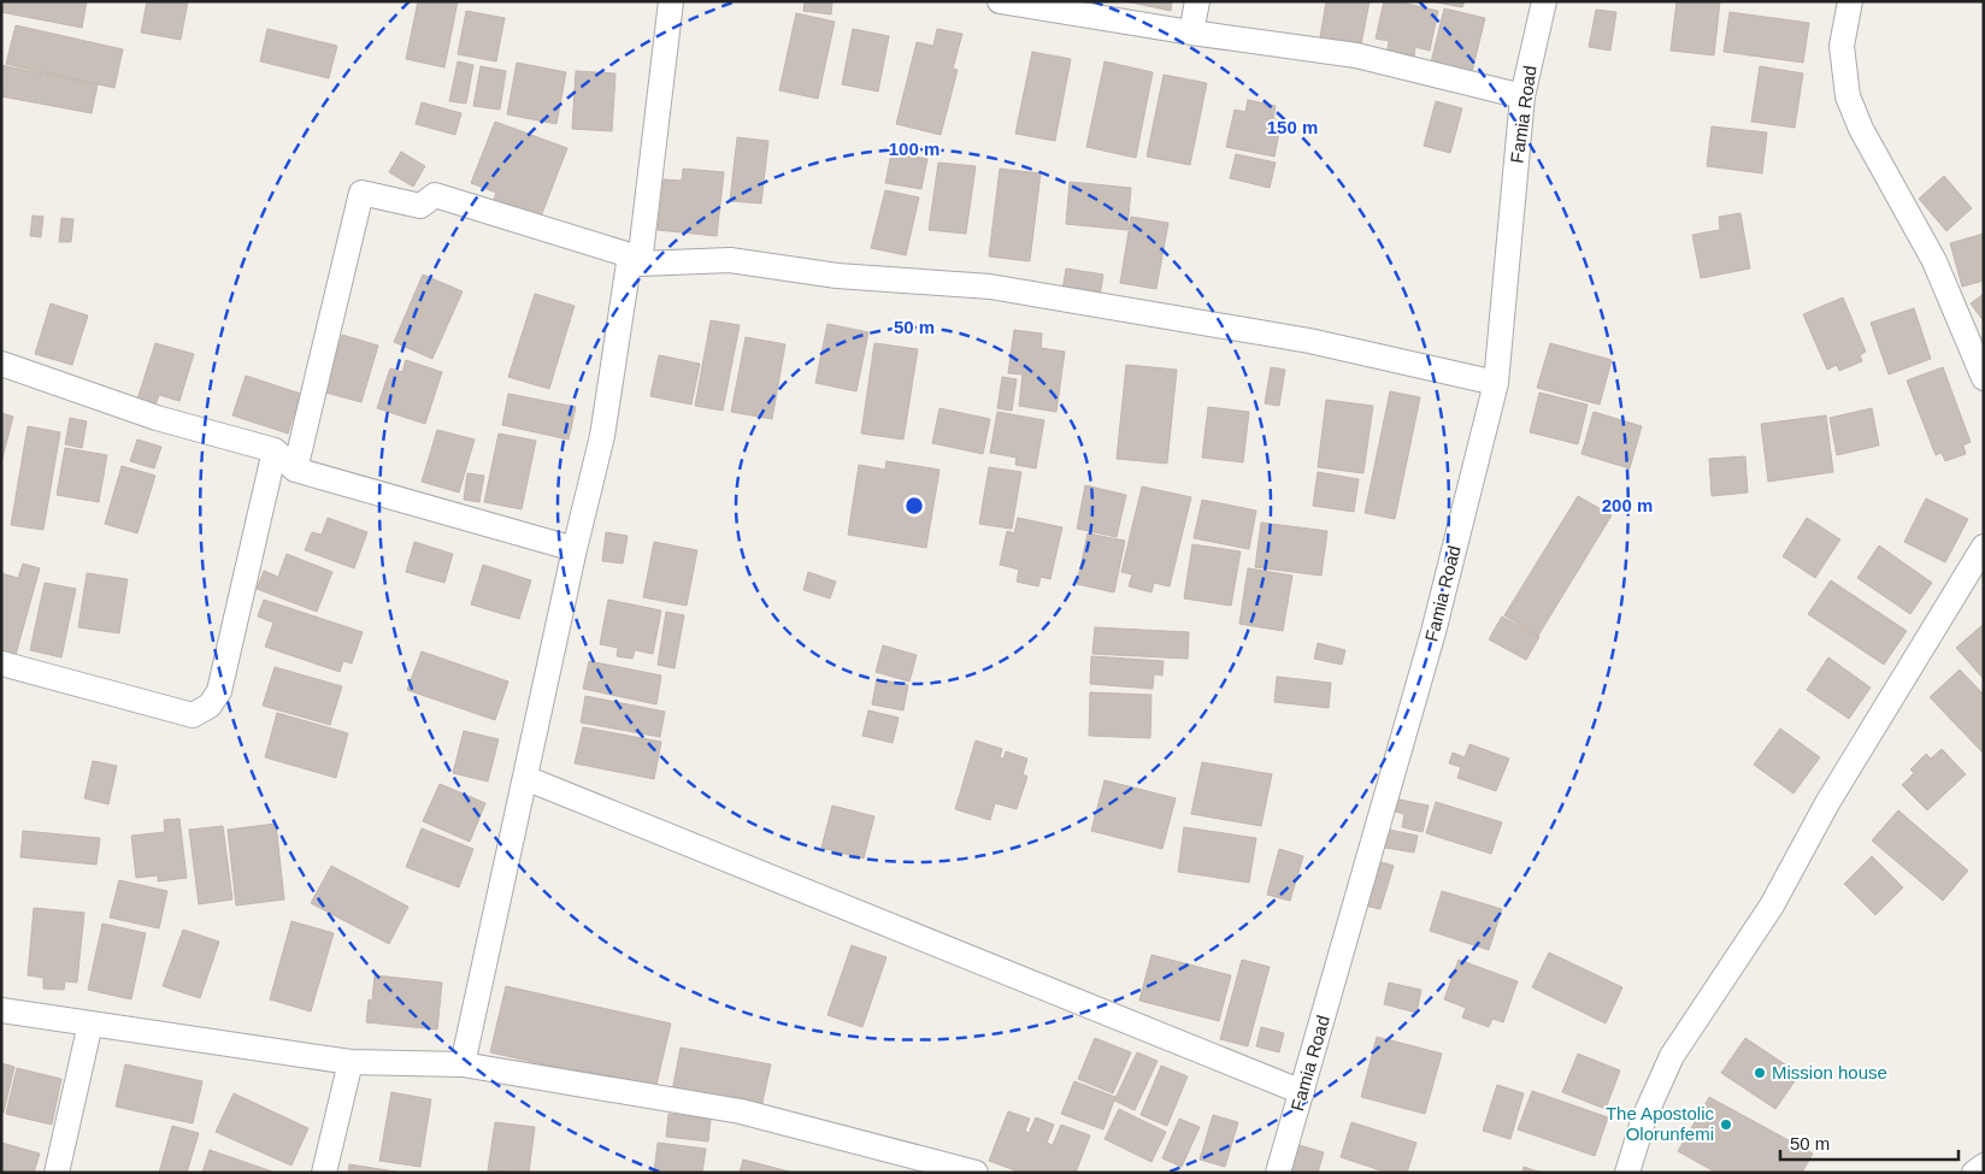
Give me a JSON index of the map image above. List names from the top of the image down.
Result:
{
  "streets": {
    "street": ["Famia Road"]
  },
  "places": ["Mission house", "The Apostolic Olorunfemi"],
  "scale_bar": "50 m",
  "rings": [
    "150 m",
    "100 m",
    "50 m",
    "200 m"
  ]
}
